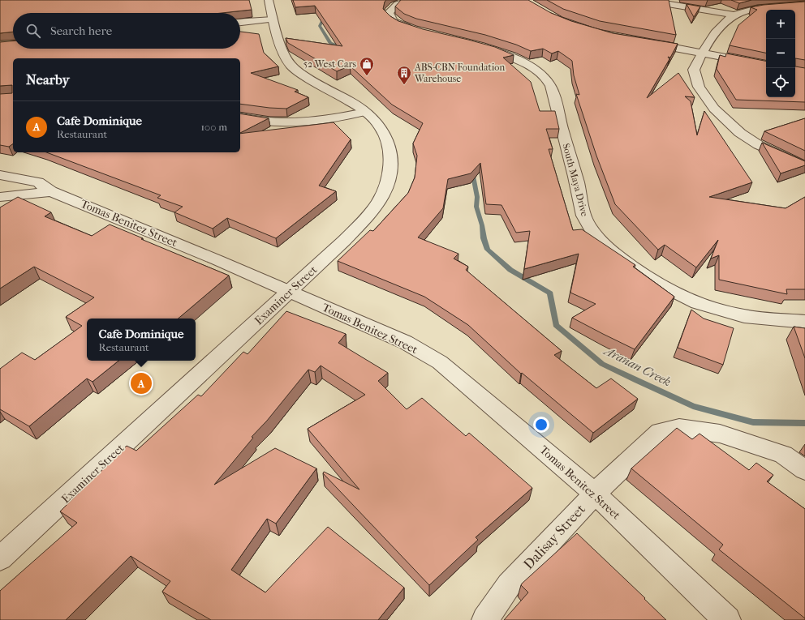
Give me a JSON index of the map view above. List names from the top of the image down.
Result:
{
  "streets": {
    "street": [
      "South Maya Drive",
      "Tomas Benitez Street",
      "Examiner Street",
      "Dalisay Street"
    ]
  },
  "crossings": [
    ["Tomas Benitez Street", "Examiner Street"],
    ["Tomas Benitez Street", "Dalisay Street"]
  ],
  "water": ["Aranan Creek"],
  "places": {
    "shop": ["52 West Cars"],
    "building": ["ABS-CBN Foundation Warehouse"]
  },
  "page": {
    "map_buttons": ["+", "−"],
    "search": "Search here",
    "heading": "Nearby",
    "list": [
      {
        "mark": "A",
        "name": "Cafe Dominique",
        "note": "Restaurant",
        "value": "100 m"
      }
    ],
    "popup": ["Cafe Dominique", "Restaurant"],
    "pins": "A"
  }
}
